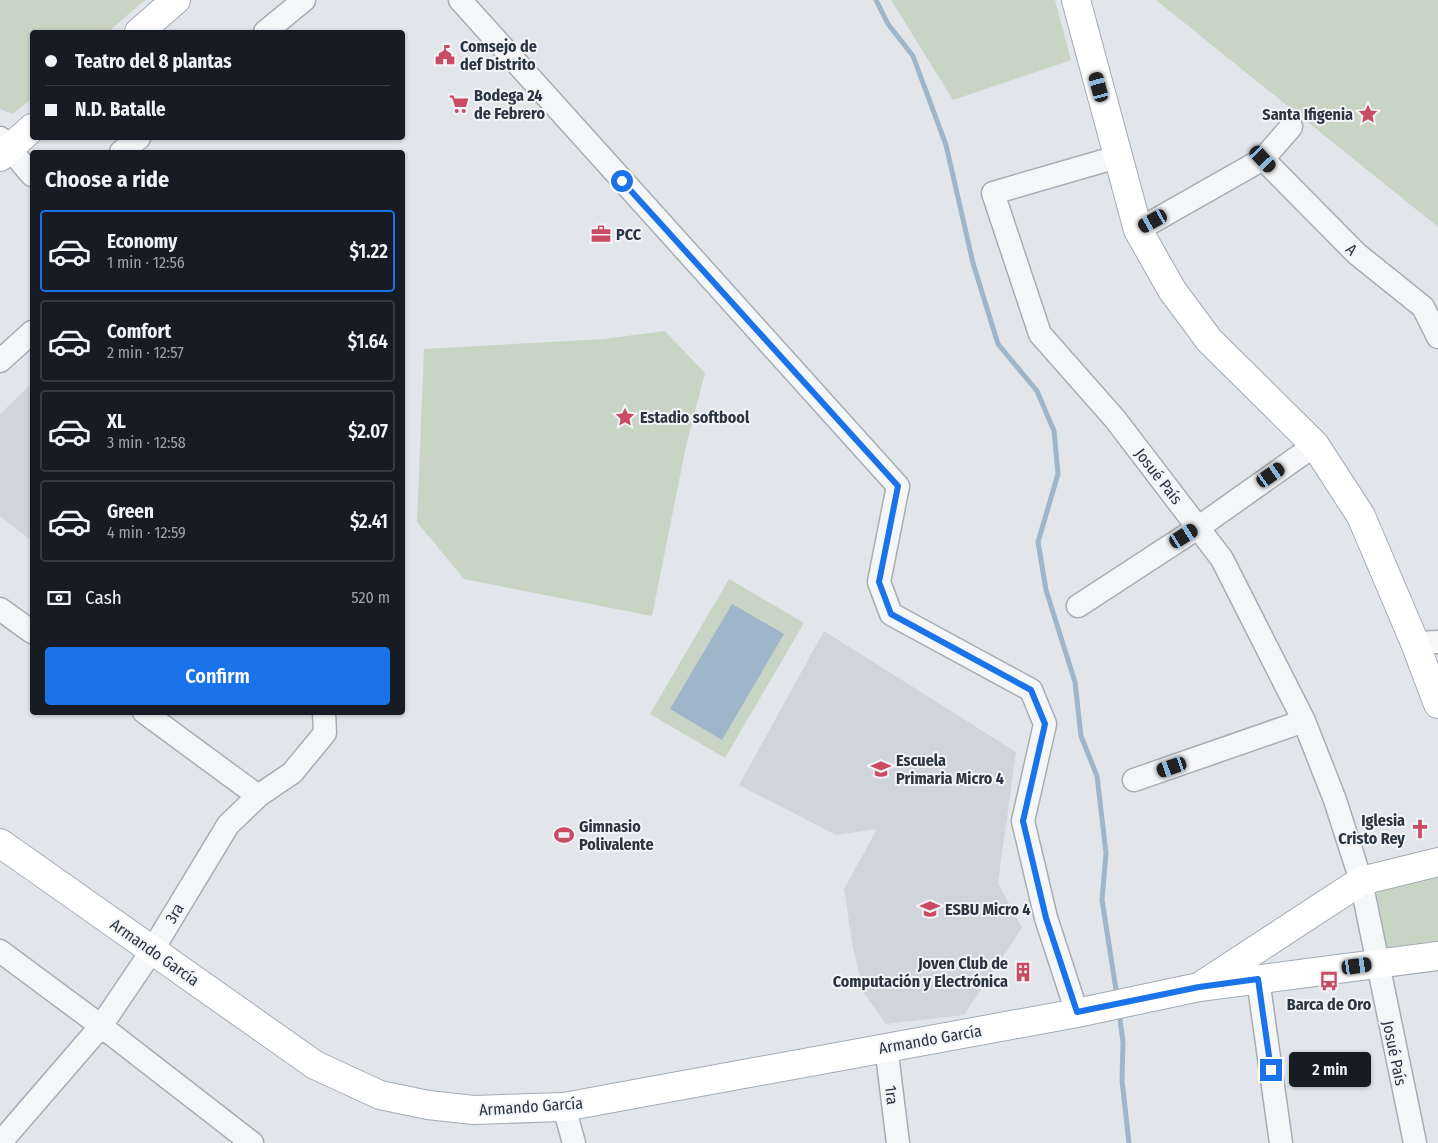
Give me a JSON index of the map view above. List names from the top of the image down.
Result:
{
  "streets": {
    "main road": ["Armando García"],
    "street": [
      "A",
      "Josué País",
      "3ra",
      "1ra"
    ]
  },
  "crossings": [
    ["Josué País", "Armando García"],
    ["3ra", "Armando García"],
    ["Armando García", "1ra"]
  ],
  "places": {
    "public building": ["Comsejo de def Distrito"],
    "supermarket": ["Bodega 24 de Febrero"],
    "place": ["Santa Ifigenia", "Estadio softbool"],
    "office": ["PCC"],
    "school or university": ["Escuela Primaria Micro 4", "ESBU Micro 4"],
    "church": ["Iglesia Cristo Rey"],
    "sports": ["Gimnasio Polivalente"],
    "building": ["Joven Club de Computación y Electrónica"],
    "bus stop": ["Barca de Oro"]
  },
  "page": {
    "banner": ["Teatro del 8 plantas", "N.D. Batalle"],
    "heading": "Choose a ride",
    "list": [
      {
        "name": "Economy",
        "note": "1 min · 12:56",
        "value": "$1.22"
      },
      {
        "name": "Comfort",
        "note": "2 min · 12:57",
        "value": "$1.64"
      },
      {
        "name": "XL",
        "note": "3 min · 12:58",
        "value": "$2.07"
      },
      {
        "name": "Green",
        "note": "4 min · 12:59",
        "value": "$2.41"
      }
    ],
    "pay": ["Cash", "520 m"],
    "buttons": "Confirm",
    "bubble": "2 min"
  }
}
